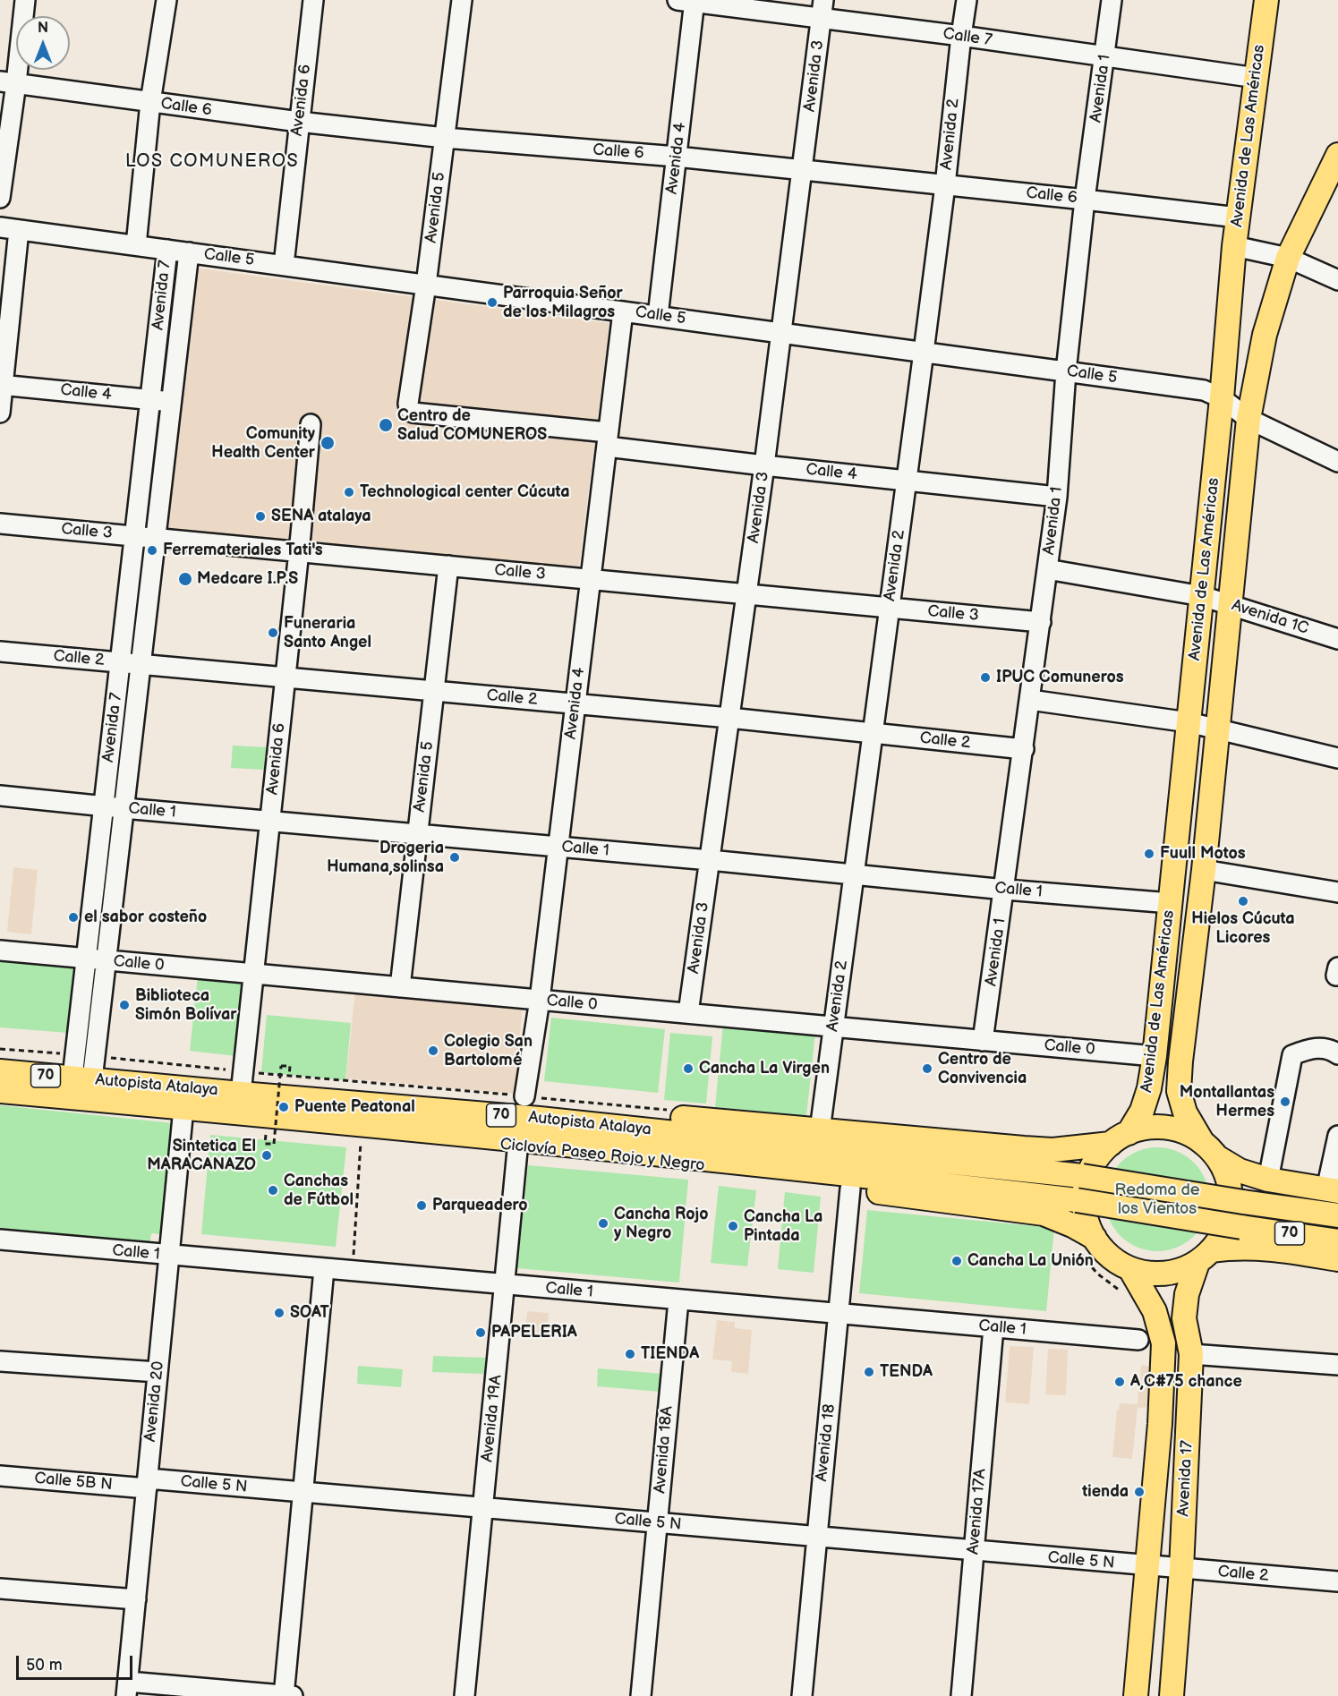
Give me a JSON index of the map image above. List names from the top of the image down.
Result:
{
  "streets": {
    "main road": [
      "Avenida de Las Américas",
      "70",
      "Autopista Atalaya",
      "Avenida 17"
    ],
    "street": [
      "Calle 7",
      "Avenida 3",
      "Avenida 1",
      "Avenida 6",
      "Calle 6",
      "Avenida 2",
      "Avenida 4",
      "Avenida 5",
      "Calle 5",
      "Avenida 7",
      "Calle 4",
      "Calle 3",
      "Avenida 1C",
      "Calle 2",
      "Calle 1",
      "Calle 0",
      "Avenida 20",
      "Avenida 19A",
      "Avenida 18",
      "Avenida 18A",
      "Calle 5B N",
      "Calle 5 N",
      "Avenida 17A"
    ]
  },
  "crossings": [
    ["Calle 7", "Avenida 3"],
    ["Calle 7", "Avenida 1"],
    ["Calle 7", "Avenida 2"],
    ["Calle 7", "Avenida de Las Américas"],
    ["Calle 7", "Avenida 4"],
    ["Avenida 3", "Calle 6"],
    ["Avenida 3", "Calle 5"],
    ["Avenida 3", "Calle 4"],
    ["Avenida 3", "Calle 3"],
    ["Avenida 3", "Calle 2"],
    ["Avenida 3", "Calle 1"],
    ["Avenida 3", "Calle 0"],
    ["Avenida 1", "Calle 6"],
    ["Avenida 1", "Calle 5"],
    ["Avenida 1", "Calle 4"],
    ["Avenida 1", "Calle 3"],
    ["Avenida 1", "Avenida 1C"],
    ["Avenida 1", "Calle 2"],
    ["Avenida 1", "Calle 1"],
    ["Avenida 1", "Calle 0"],
    ["Avenida 6", "Calle 6"],
    ["Avenida 6", "Calle 5"],
    ["Avenida 6", "Calle 3"],
    ["Avenida 6", "Calle 2"],
    ["Avenida 6", "Calle 1"],
    ["Avenida 6", "Calle 0"],
    ["Avenida 6", "Autopista Atalaya"],
    ["Calle 6", "Avenida 2"],
    ["Calle 6", "Avenida de Las Américas"],
    ["Calle 6", "Avenida 4"],
    ["Calle 6", "Avenida 5"],
    ["Avenida 2", "Calle 5"],
    ["Avenida 2", "Calle 4"],
    ["Avenida 2", "Calle 3"],
    ["Avenida 2", "Calle 2"],
    ["Avenida 2", "Calle 1"],
    ["Avenida 2", "Calle 0"],
    ["Avenida de Las Américas", "Calle 5"],
    ["Avenida de Las Américas", "Avenida 1C"],
    ["Avenida de Las Américas", "Calle 1"],
    ["Avenida de Las Américas", "Avenida 17"],
    ["Avenida 4", "Calle 5"],
    ["Avenida 4", "Calle 4"],
    ["Avenida 4", "Calle 3"],
    ["Avenida 4", "Calle 2"],
    ["Avenida 4", "Calle 1"],
    ["Avenida 4", "Calle 0"],
    ["Avenida 5", "Calle 5"],
    ["Avenida 5", "Calle 4"],
    ["Avenida 5", "Calle 3"],
    ["Avenida 5", "Calle 2"],
    ["Avenida 5", "Calle 1"],
    ["Avenida 5", "Calle 0"],
    ["Calle 5", "Avenida 7"],
    ["Avenida 7", "Calle 4"],
    ["Avenida 7", "Calle 3"],
    ["Avenida 7", "Calle 2"],
    ["Avenida 7", "Calle 1"],
    ["Avenida 7", "Calle 0"],
    ["Avenida 7", "Autopista Atalaya"],
    ["Calle 2", "Avenida 17"],
    ["Calle 2", "Calle 5 N"],
    ["Calle 1", "Avenida 20"],
    ["Calle 1", "Avenida 19A"],
    ["Calle 1", "Avenida 18"],
    ["Calle 1", "Avenida 18A"],
    ["Calle 1", "Avenida 17A"],
    ["Autopista Atalaya", "Avenida 20"],
    ["Autopista Atalaya", "Avenida 19A"],
    ["Avenida 20", "Calle 5B N"],
    ["Avenida 20", "Calle 5 N"],
    ["Avenida 19A", "Calle 5 N"],
    ["Avenida 18", "Calle 5 N"],
    ["Avenida 18A", "Calle 5 N"],
    ["Avenida 17", "Calle 5 N"],
    ["Calle 5B N", "Calle 5 N"],
    ["Calle 5 N", "Avenida 17A"]
  ],
  "districts": ["LOS COMUNEROS"],
  "parks": ["Redoma de los Vientos"],
  "places": [
    "Parroquia Señor de los Milagros",
    "Centro de Salud COMUNEROS",
    "Comunity Health Center",
    "Technological center Cúcuta",
    "SENA atalaya",
    "Ferremateriales Tati's",
    "Medcare I.P.S",
    "Funeraria Santo Angel",
    "IPUC Comuneros",
    "Fuull Motos",
    "Drogeria Humana,solinsa",
    "Hielos Cúcuta Licores",
    "el sabor costeño",
    "Biblioteca Simón Bolívar",
    "Colegio San Bartolomé",
    "Cancha La Virgen",
    "Centro de Convivencia",
    "Montallantas Hermes",
    "Puente Peatonal",
    "Sintetica El MARACANAZO",
    "Canchas de Fútbol",
    "Parqueadero",
    "Cancha Rojo y Negro",
    "Cancha La Pintada",
    "Cancha La Unión",
    "SOAT",
    "PAPELERIA",
    "TIENDA",
    "TENDA",
    "A,C#75 chance",
    "tienda"
  ],
  "scale_bar": "50 m",
  "north": "top"
}
